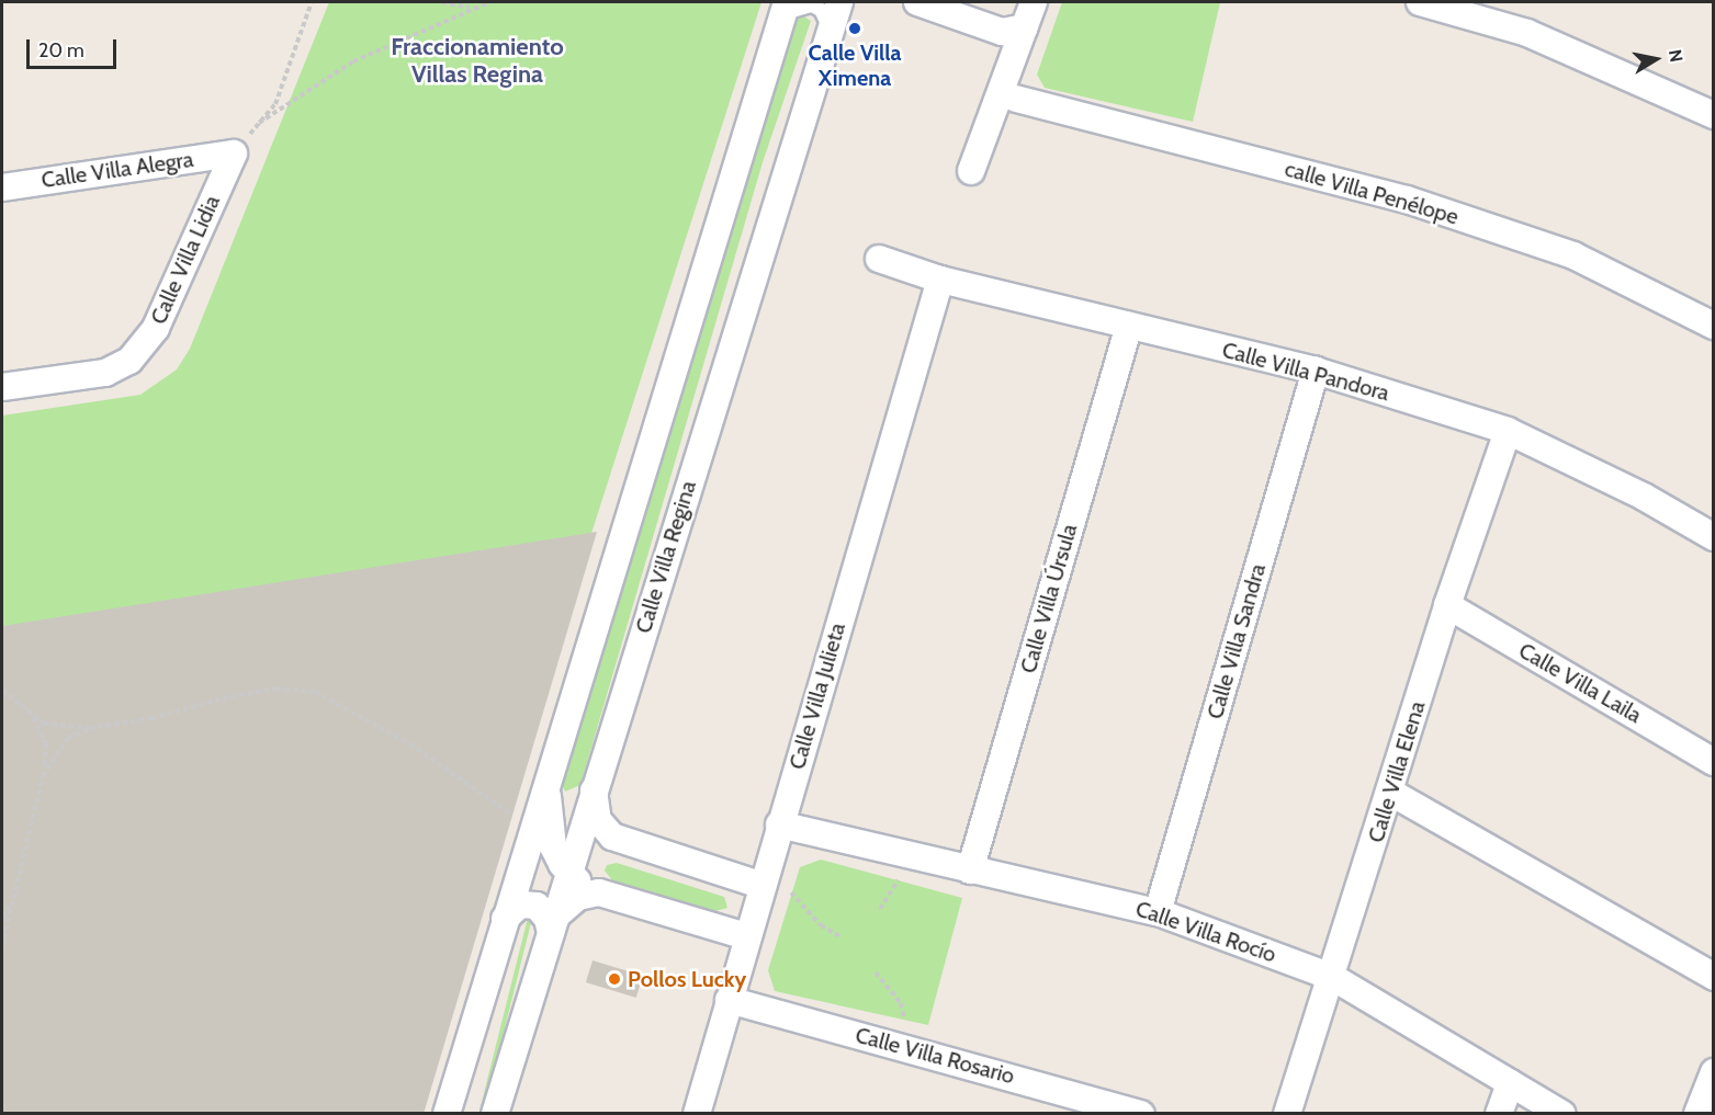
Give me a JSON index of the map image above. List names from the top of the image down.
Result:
{
  "streets": {
    "street": [
      "Calle Villa Alegra",
      "calle Villa Penélope",
      "Calle Villa Lidia",
      "Calle Villa Pandora",
      "Calle Villa Regina",
      "Calle Villa Úrsula",
      "Calle Villa Sandra",
      "Calle Villa Laila",
      "Calle Villa Julieta",
      "Calle Villa Elena",
      "Calle Villa Rocío",
      "Calle Villa Rosario"
    ]
  },
  "crossings": [
    ["Calle Villa Alegra", "Calle Villa Lidia"],
    ["Calle Villa Pandora", "Calle Villa Úrsula"],
    ["Calle Villa Pandora", "Calle Villa Sandra"],
    ["Calle Villa Pandora", "Calle Villa Julieta"],
    ["Calle Villa Pandora", "Calle Villa Elena"],
    ["Calle Villa Úrsula", "Calle Villa Rocío"],
    ["Calle Villa Sandra", "Calle Villa Rocío"],
    ["Calle Villa Laila", "Calle Villa Elena"],
    ["Calle Villa Julieta", "Calle Villa Rocío"],
    ["Calle Villa Julieta", "Calle Villa Rosario"],
    ["Calle Villa Elena", "Calle Villa Rocío"]
  ],
  "districts": ["Fraccionamiento Villas Regina"],
  "places": ["Calle Villa Ximena", "Pollos Lucky"],
  "scale_bar": "20 m",
  "north": "right"
}
